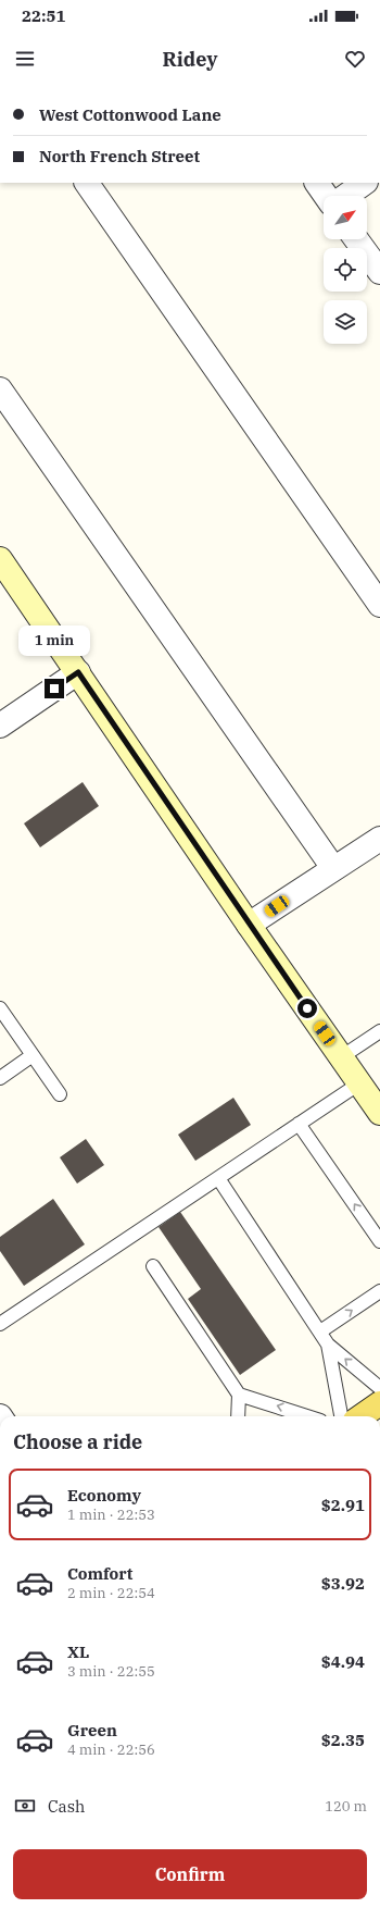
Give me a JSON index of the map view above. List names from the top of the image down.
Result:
{
  "north": "top right",
  "page": {
    "status": "22:51",
    "header": "Ridey",
    "banner": ["West Cottonwood Lane", "North French Street"],
    "bubble": "1 min",
    "heading": "Choose a ride",
    "list": [
      {
        "name": "Economy",
        "note": "1 min · 22:53",
        "value": "$2.91"
      },
      {
        "name": "Comfort",
        "note": "2 min · 22:54",
        "value": "$3.92"
      },
      {
        "name": "XL",
        "note": "3 min · 22:55",
        "value": "$4.94"
      },
      {
        "name": "Green",
        "note": "4 min · 22:56",
        "value": "$2.35"
      }
    ],
    "pay": ["Cash", "120 m"],
    "buttons": "Confirm"
  }
}
